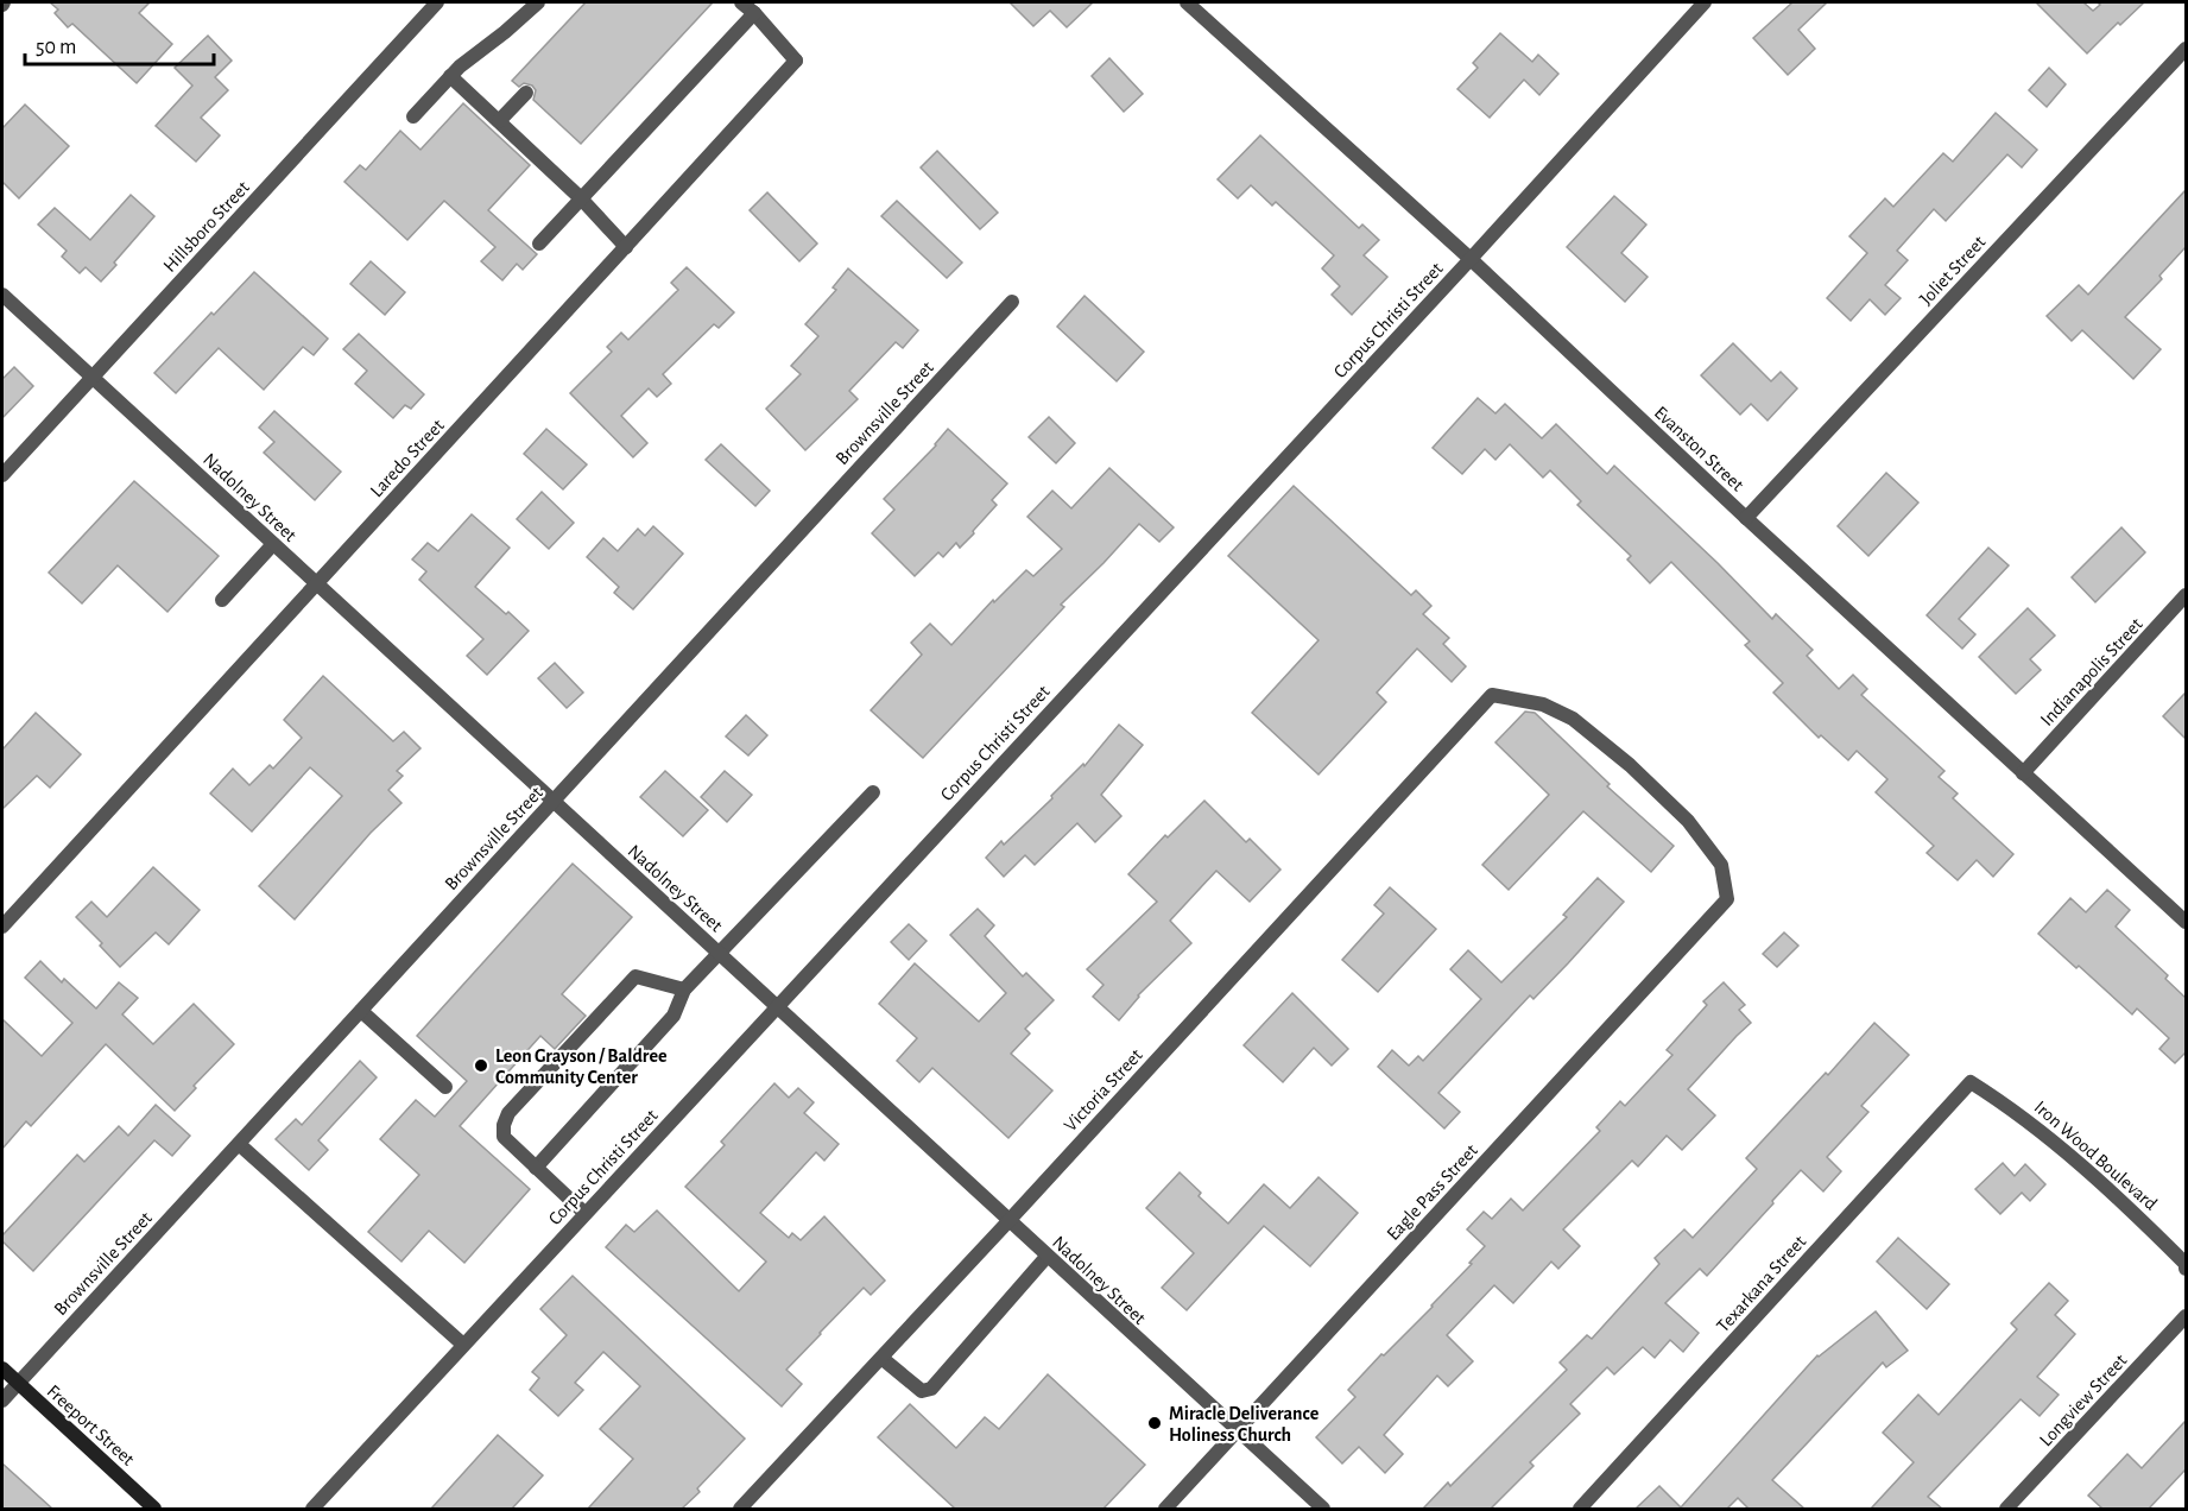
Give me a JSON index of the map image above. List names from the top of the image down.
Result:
{
  "streets": {
    "main road": ["Freeport Street"],
    "street": [
      "Hillsboro Street",
      "Joliet Street",
      "Corpus Christi Street",
      "Brownsville Street",
      "Evanston Street",
      "Laredo Street",
      "Nadolney Street",
      "Indianapolis Street",
      "Victoria Street",
      "Iron Wood Boulevard",
      "Eagle Pass Street",
      "Texarkana Street",
      "Longview Street"
    ]
  },
  "crossings": [
    ["Hillsboro Street", "Nadolney Street"],
    ["Joliet Street", "Evanston Street"],
    ["Corpus Christi Street", "Evanston Street"],
    ["Corpus Christi Street", "Nadolney Street"],
    ["Brownsville Street", "Nadolney Street"],
    ["Brownsville Street", "Freeport Street"],
    ["Evanston Street", "Indianapolis Street"],
    ["Laredo Street", "Nadolney Street"],
    ["Nadolney Street", "Victoria Street"],
    ["Nadolney Street", "Eagle Pass Street"],
    ["Victoria Street", "Eagle Pass Street"],
    ["Iron Wood Boulevard", "Texarkana Street"]
  ],
  "places": ["Leon Grayson / Baldree Community Center", "Miracle Deliverance Holiness Church"],
  "scale_bar": "50 m"
}
